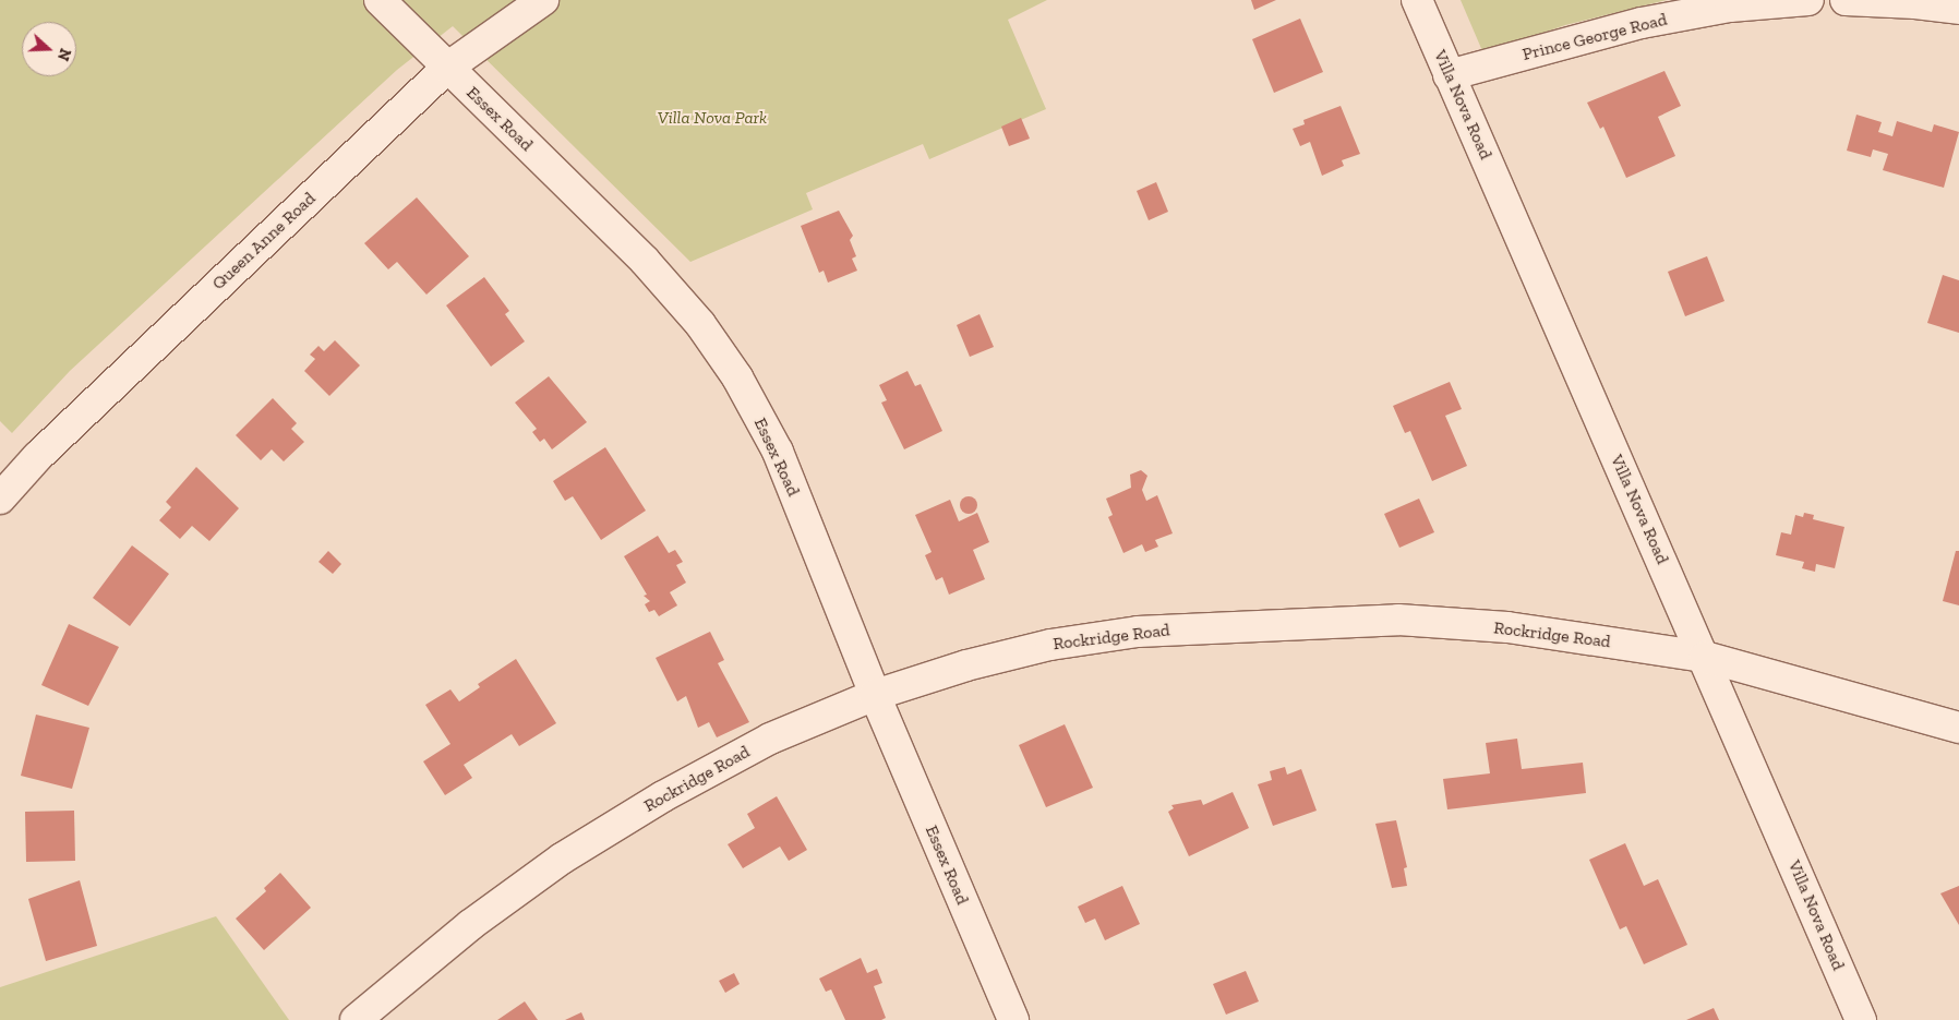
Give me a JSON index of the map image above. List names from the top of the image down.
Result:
{
  "streets": {
    "street": [
      "Prince George Road",
      "Villa Nova Road",
      "Essex Road",
      "Queen Anne Road",
      "Rockridge Road"
    ]
  },
  "crossings": [
    ["Prince George Road", "Villa Nova Road"],
    ["Villa Nova Road", "Rockridge Road"],
    ["Essex Road", "Queen Anne Road"],
    ["Essex Road", "Rockridge Road"]
  ],
  "parks": ["Villa Nova Park"],
  "north": "right"
}
